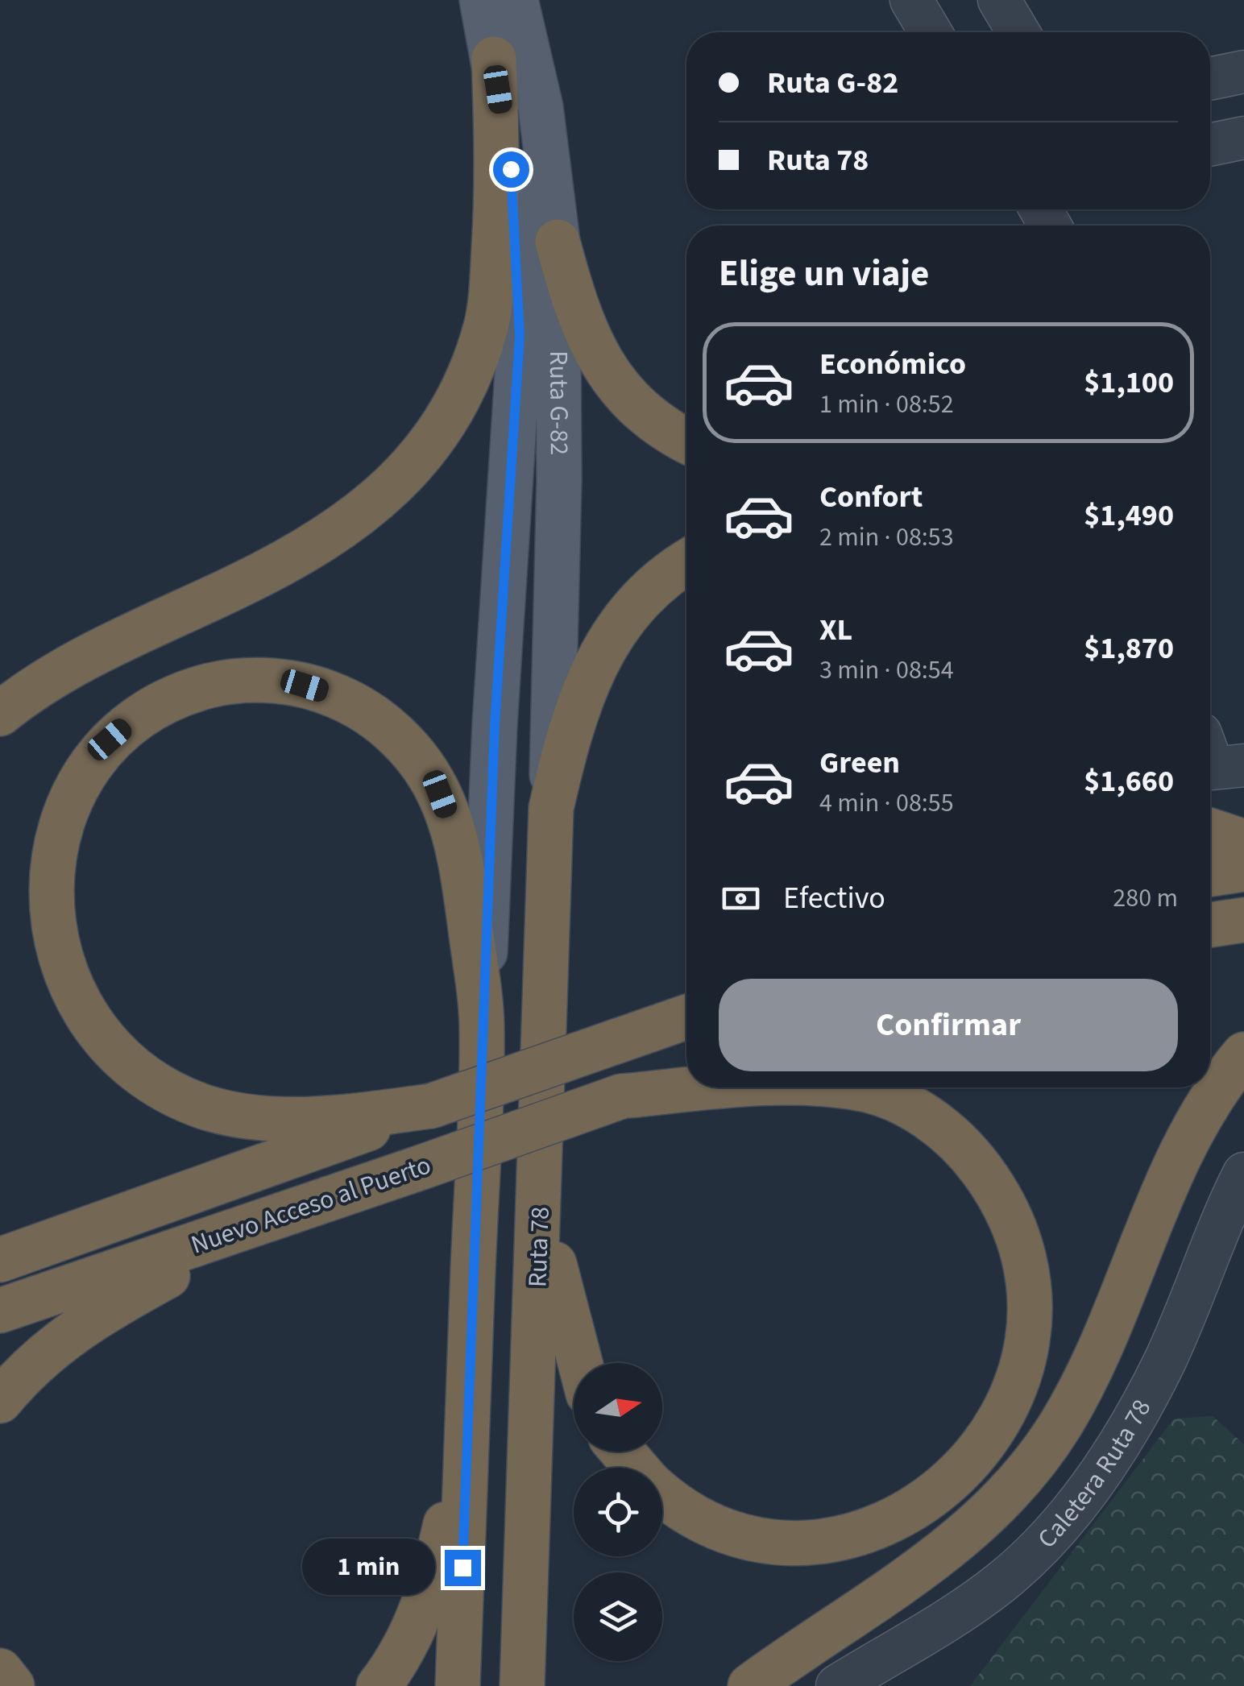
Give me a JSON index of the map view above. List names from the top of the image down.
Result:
{
  "streets": {
    "highway": ["Nuevo Acceso al Puerto", "Ruta 78"],
    "main road": ["Ruta G-82"],
    "street": ["Caletera Ruta 78"]
  },
  "crossings": [
    ["Ruta G-82", "Ruta 78"]
  ],
  "north": "right",
  "page": {
    "banner": ["Ruta G-82", "Ruta 78"],
    "heading": "Elige un viaje",
    "list": [
      {
        "name": "Económico",
        "note": "1 min · 08:52",
        "value": "$1,100"
      },
      {
        "name": "Confort",
        "note": "2 min · 08:53",
        "value": "$1,490"
      },
      {
        "name": "XL",
        "note": "3 min · 08:54",
        "value": "$1,870"
      },
      {
        "name": "Green",
        "note": "4 min · 08:55",
        "value": "$1,660"
      }
    ],
    "pay": ["Efectivo", "280 m"],
    "buttons": "Confirmar",
    "bubble": "1 min"
  }
}
